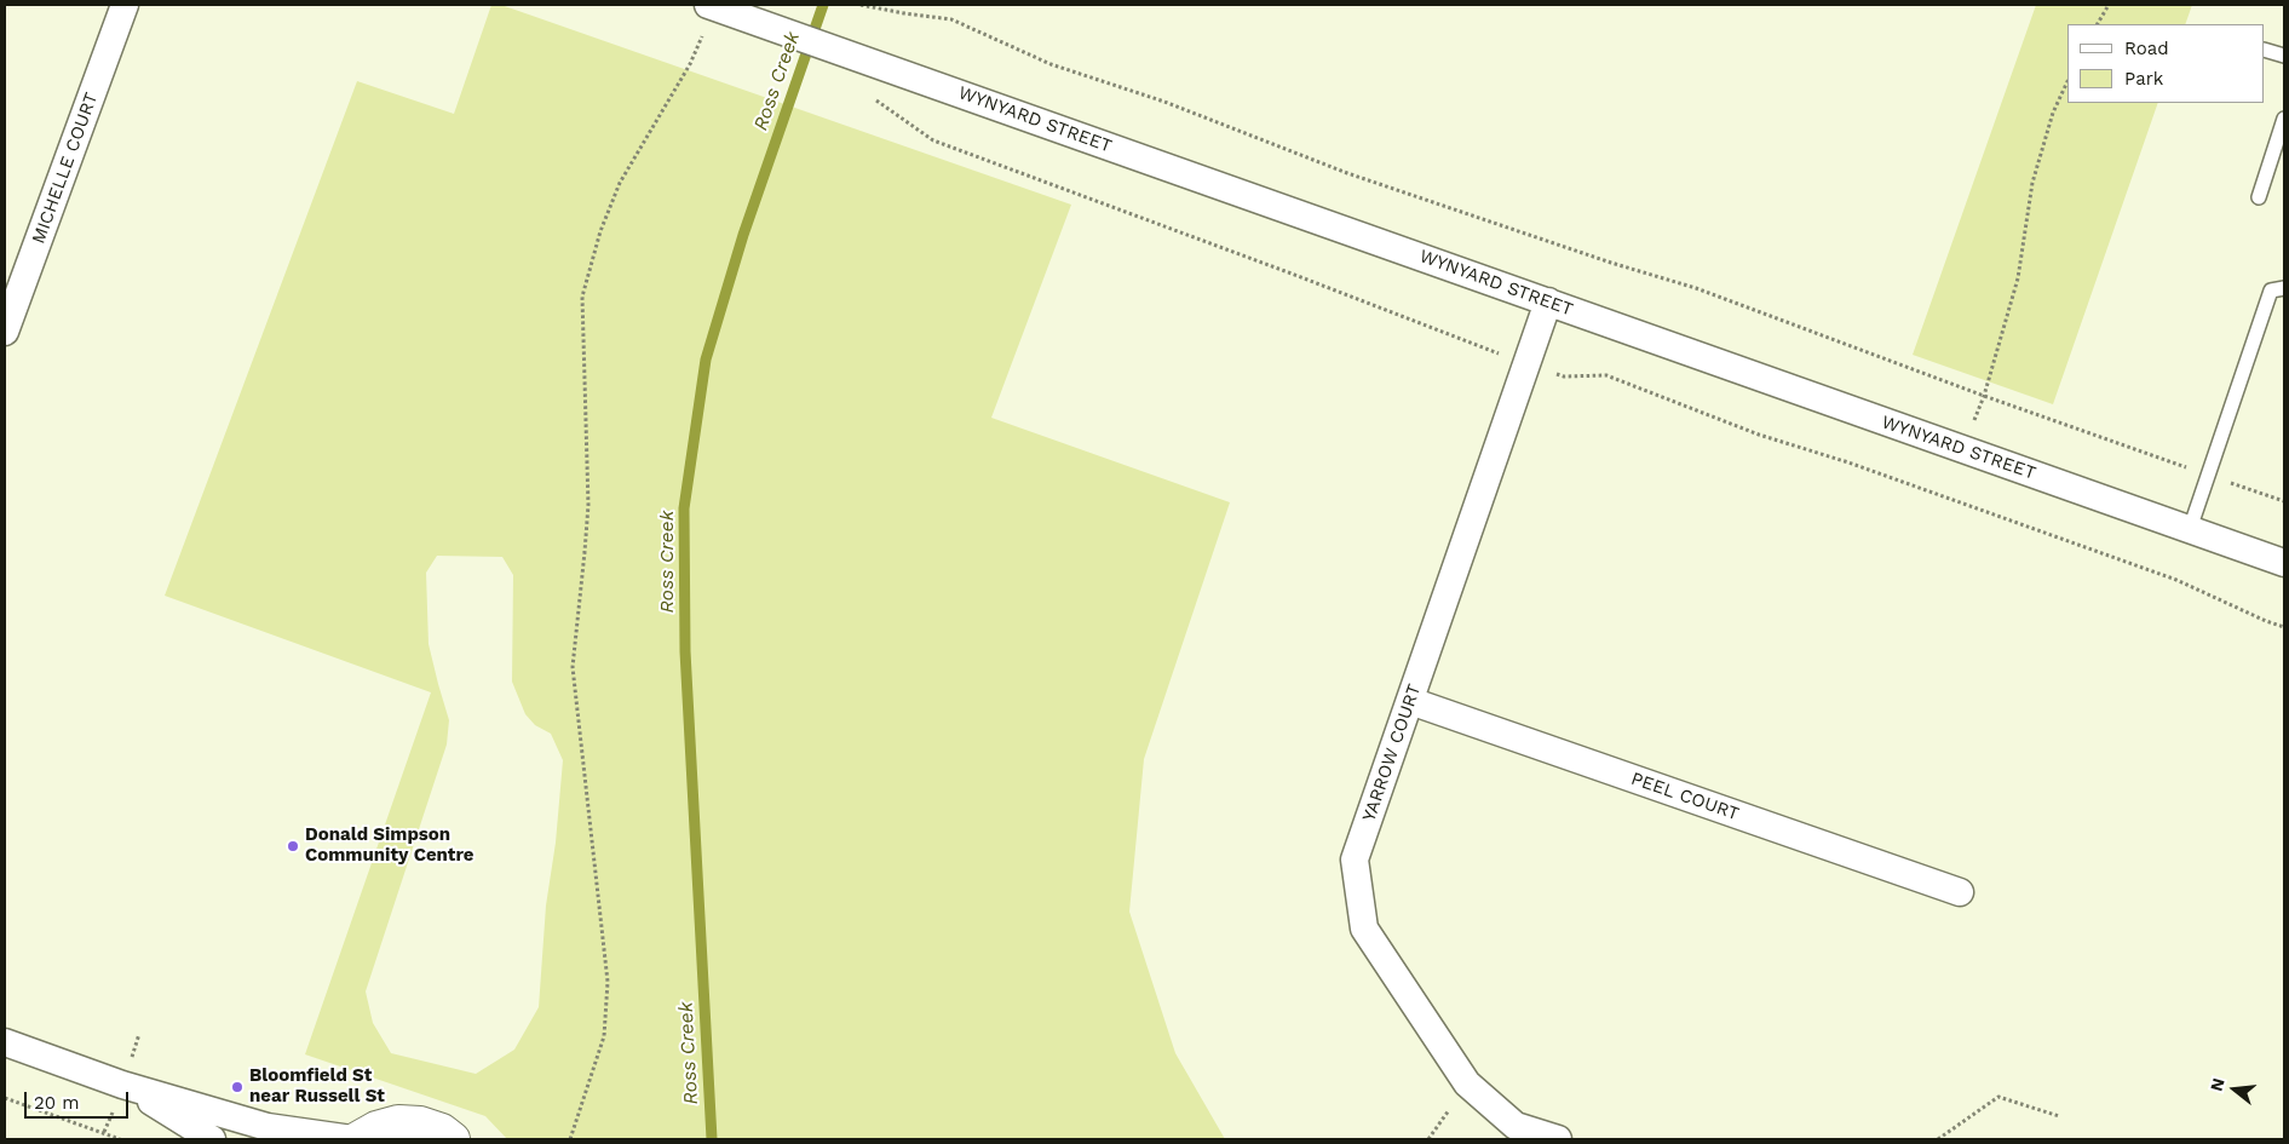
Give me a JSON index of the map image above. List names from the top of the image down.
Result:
{
  "streets": {
    "street": [
      "WYNYARD STREET",
      "MICHELLE COURT",
      "YARROW COURT",
      "PEEL COURT"
    ]
  },
  "crossings": [
    ["WYNYARD STREET", "YARROW COURT"],
    ["YARROW COURT", "PEEL COURT"]
  ],
  "water": ["Ross Creek"],
  "places": ["Donald Simpson Community Centre", "Bloomfield St near Russell St"],
  "legend": ["Road", "Park"],
  "scale_bar": "20 m",
  "north": "left"
}
